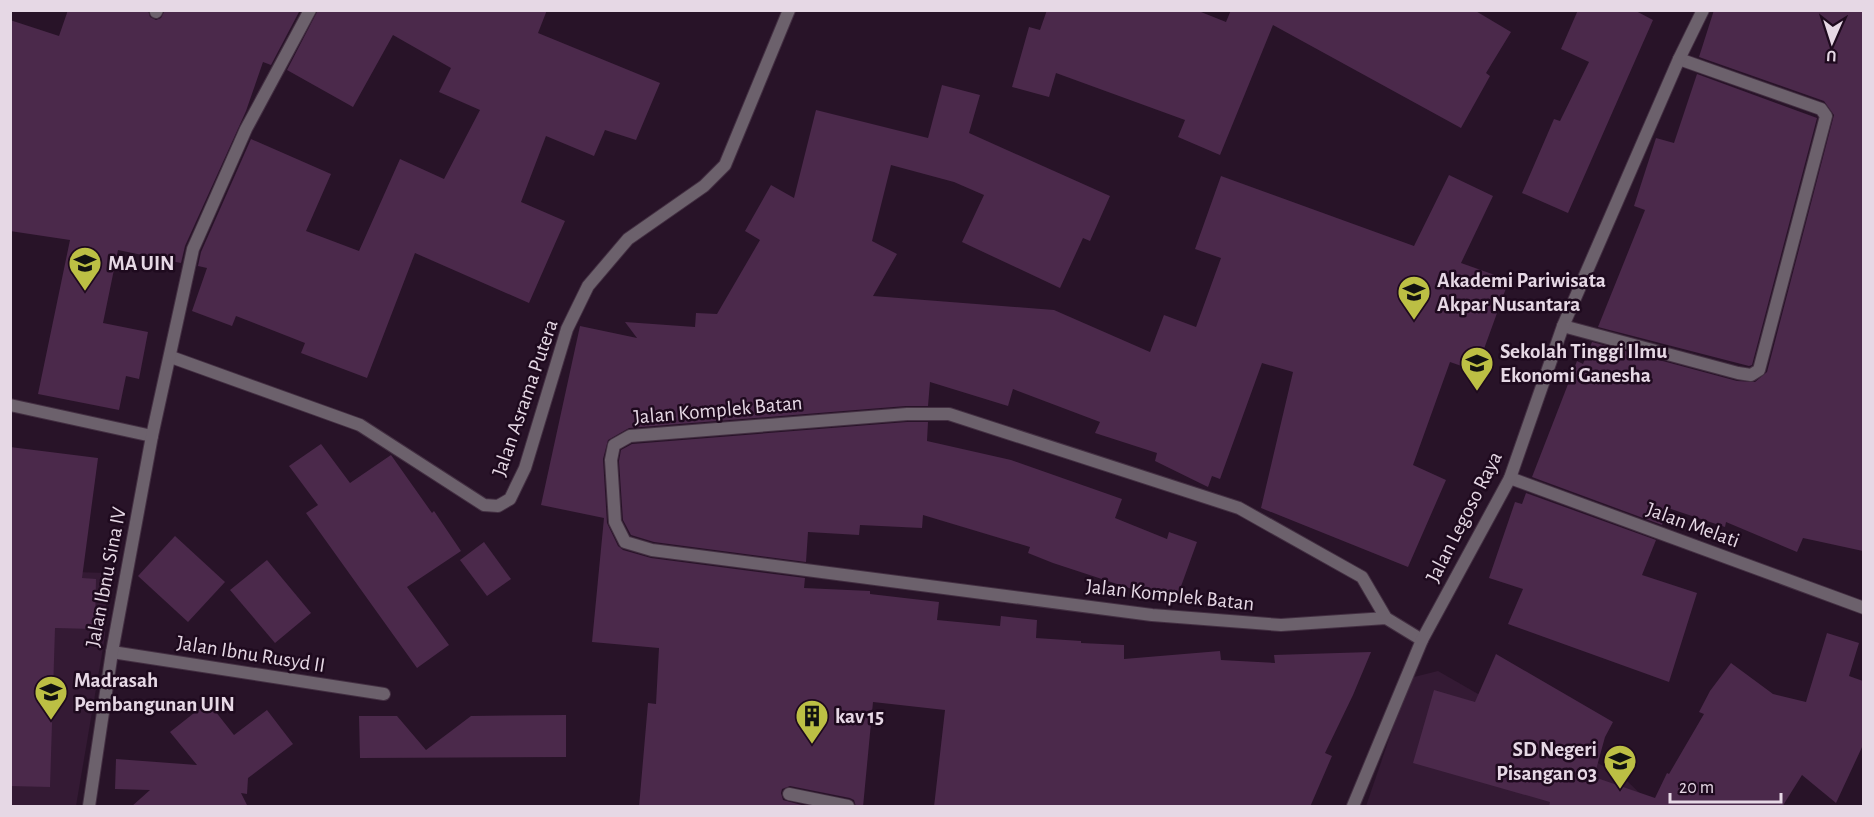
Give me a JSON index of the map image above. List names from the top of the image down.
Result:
{
  "streets": {
    "street": [
      "Jalan Asrama Putera",
      "Jalan Komplek Batan",
      "Jalan Legoso Raya",
      "Jalan Melati",
      "Jalan Ibnu Sina IV",
      "Jalan Ibnu Rusyd II"
    ]
  },
  "crossings": [
    ["Jalan Asrama Putera", "Jalan Ibnu Sina IV"],
    ["Jalan Komplek Batan", "Jalan Legoso Raya"],
    ["Jalan Legoso Raya", "Jalan Melati"],
    ["Jalan Ibnu Sina IV", "Jalan Ibnu Rusyd II"]
  ],
  "places": {
    "school or university": [
      "MA UIN",
      "Akademi Pariwisata Akpar Nusantara",
      "Sekolah Tinggi Ilmu Ekonomi Ganesha",
      "Madrasah Pembangunan UIN",
      "SD Negeri Pisangan 03"
    ],
    "building": ["kav 15"]
  },
  "scale_bar": "20 m",
  "north": "bottom"
}
